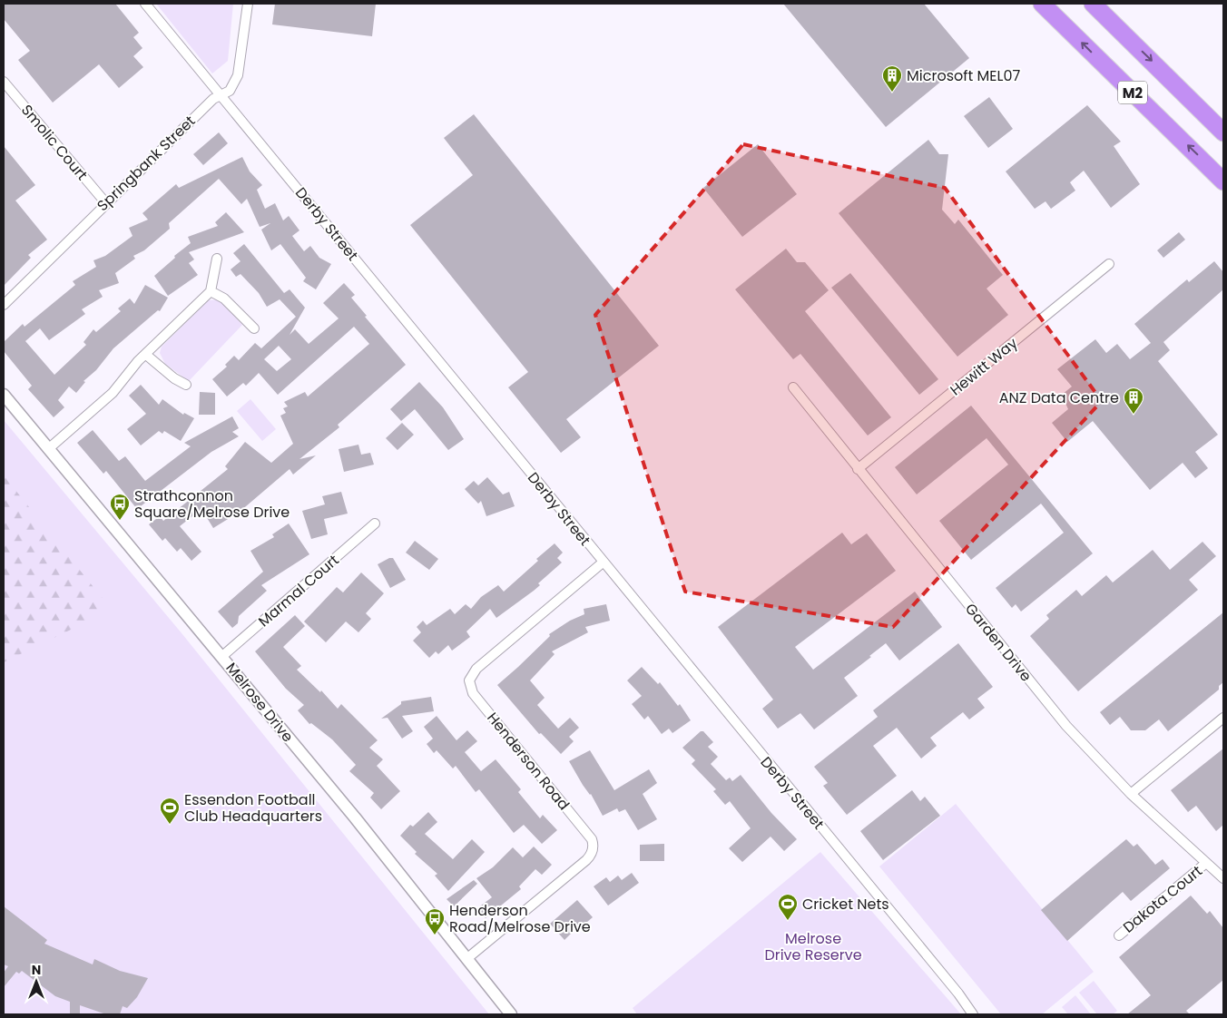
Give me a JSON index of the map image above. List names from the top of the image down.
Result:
{
  "streets": {
    "highway": ["M2"],
    "street": [
      "Smolic Court",
      "Springbank Street",
      "Derby Street",
      "Hewitt Way",
      "Marmal Court",
      "Garden Drive",
      "Melrose Drive",
      "Henderson Road",
      "Dakota Court"
    ]
  },
  "crossings": [
    ["Smolic Court", "Springbank Street"],
    ["Springbank Street", "Derby Street"],
    ["Derby Street", "Henderson Road"],
    ["Hewitt Way", "Garden Drive"],
    ["Marmal Court", "Melrose Drive"],
    ["Garden Drive", "Dakota Court"],
    ["Melrose Drive", "Henderson Road"]
  ],
  "parks": ["Melrose Drive Reserve"],
  "places": {
    "building": ["Microsoft MEL07", "ANZ Data Centre"],
    "bus stop": ["Strathconnon Square/Melrose Drive", "Henderson Road/Melrose Drive"],
    "sports": ["Essendon Football Club Headquarters", "Cricket Nets"]
  },
  "north": "top"
}
